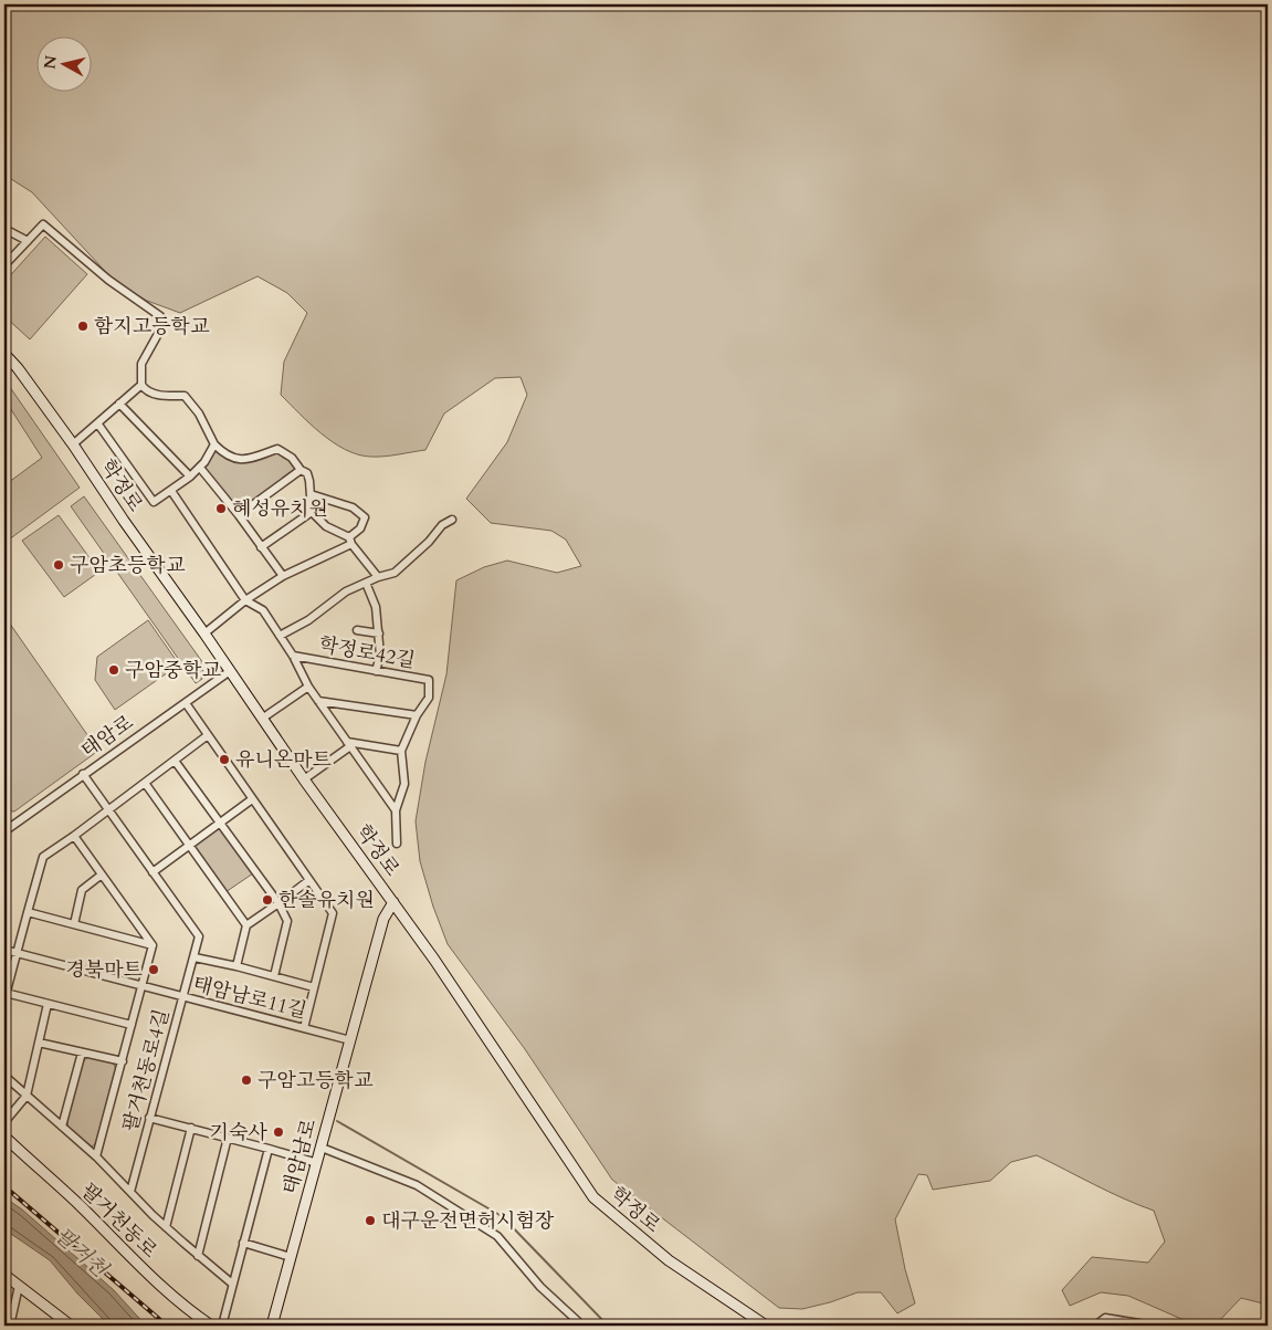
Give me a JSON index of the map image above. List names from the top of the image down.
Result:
{
  "streets": {
    "main road": ["학정로", "태암남로", "팔거천동로"],
    "street": [
      "학정로42길",
      "태암로",
      "태암남로11길",
      "팔거천동로4길"
    ]
  },
  "crossings": [
    ["학정로", "태암로"],
    ["학정로", "태암남로"],
    ["태암로", "팔거천동로4길"],
    ["태암남로11길", "팔거천동로4길"],
    ["태암남로11길", "태암남로"]
  ],
  "water": ["팔거천"],
  "places": [
    "함지고등학교",
    "혜성유치원",
    "구암초등학교",
    "구암중학교",
    "유니온마트",
    "한솔유치원",
    "경북마트",
    "구암고등학교",
    "기숙사",
    "대구운전면허시험장"
  ],
  "north": "left"
}
